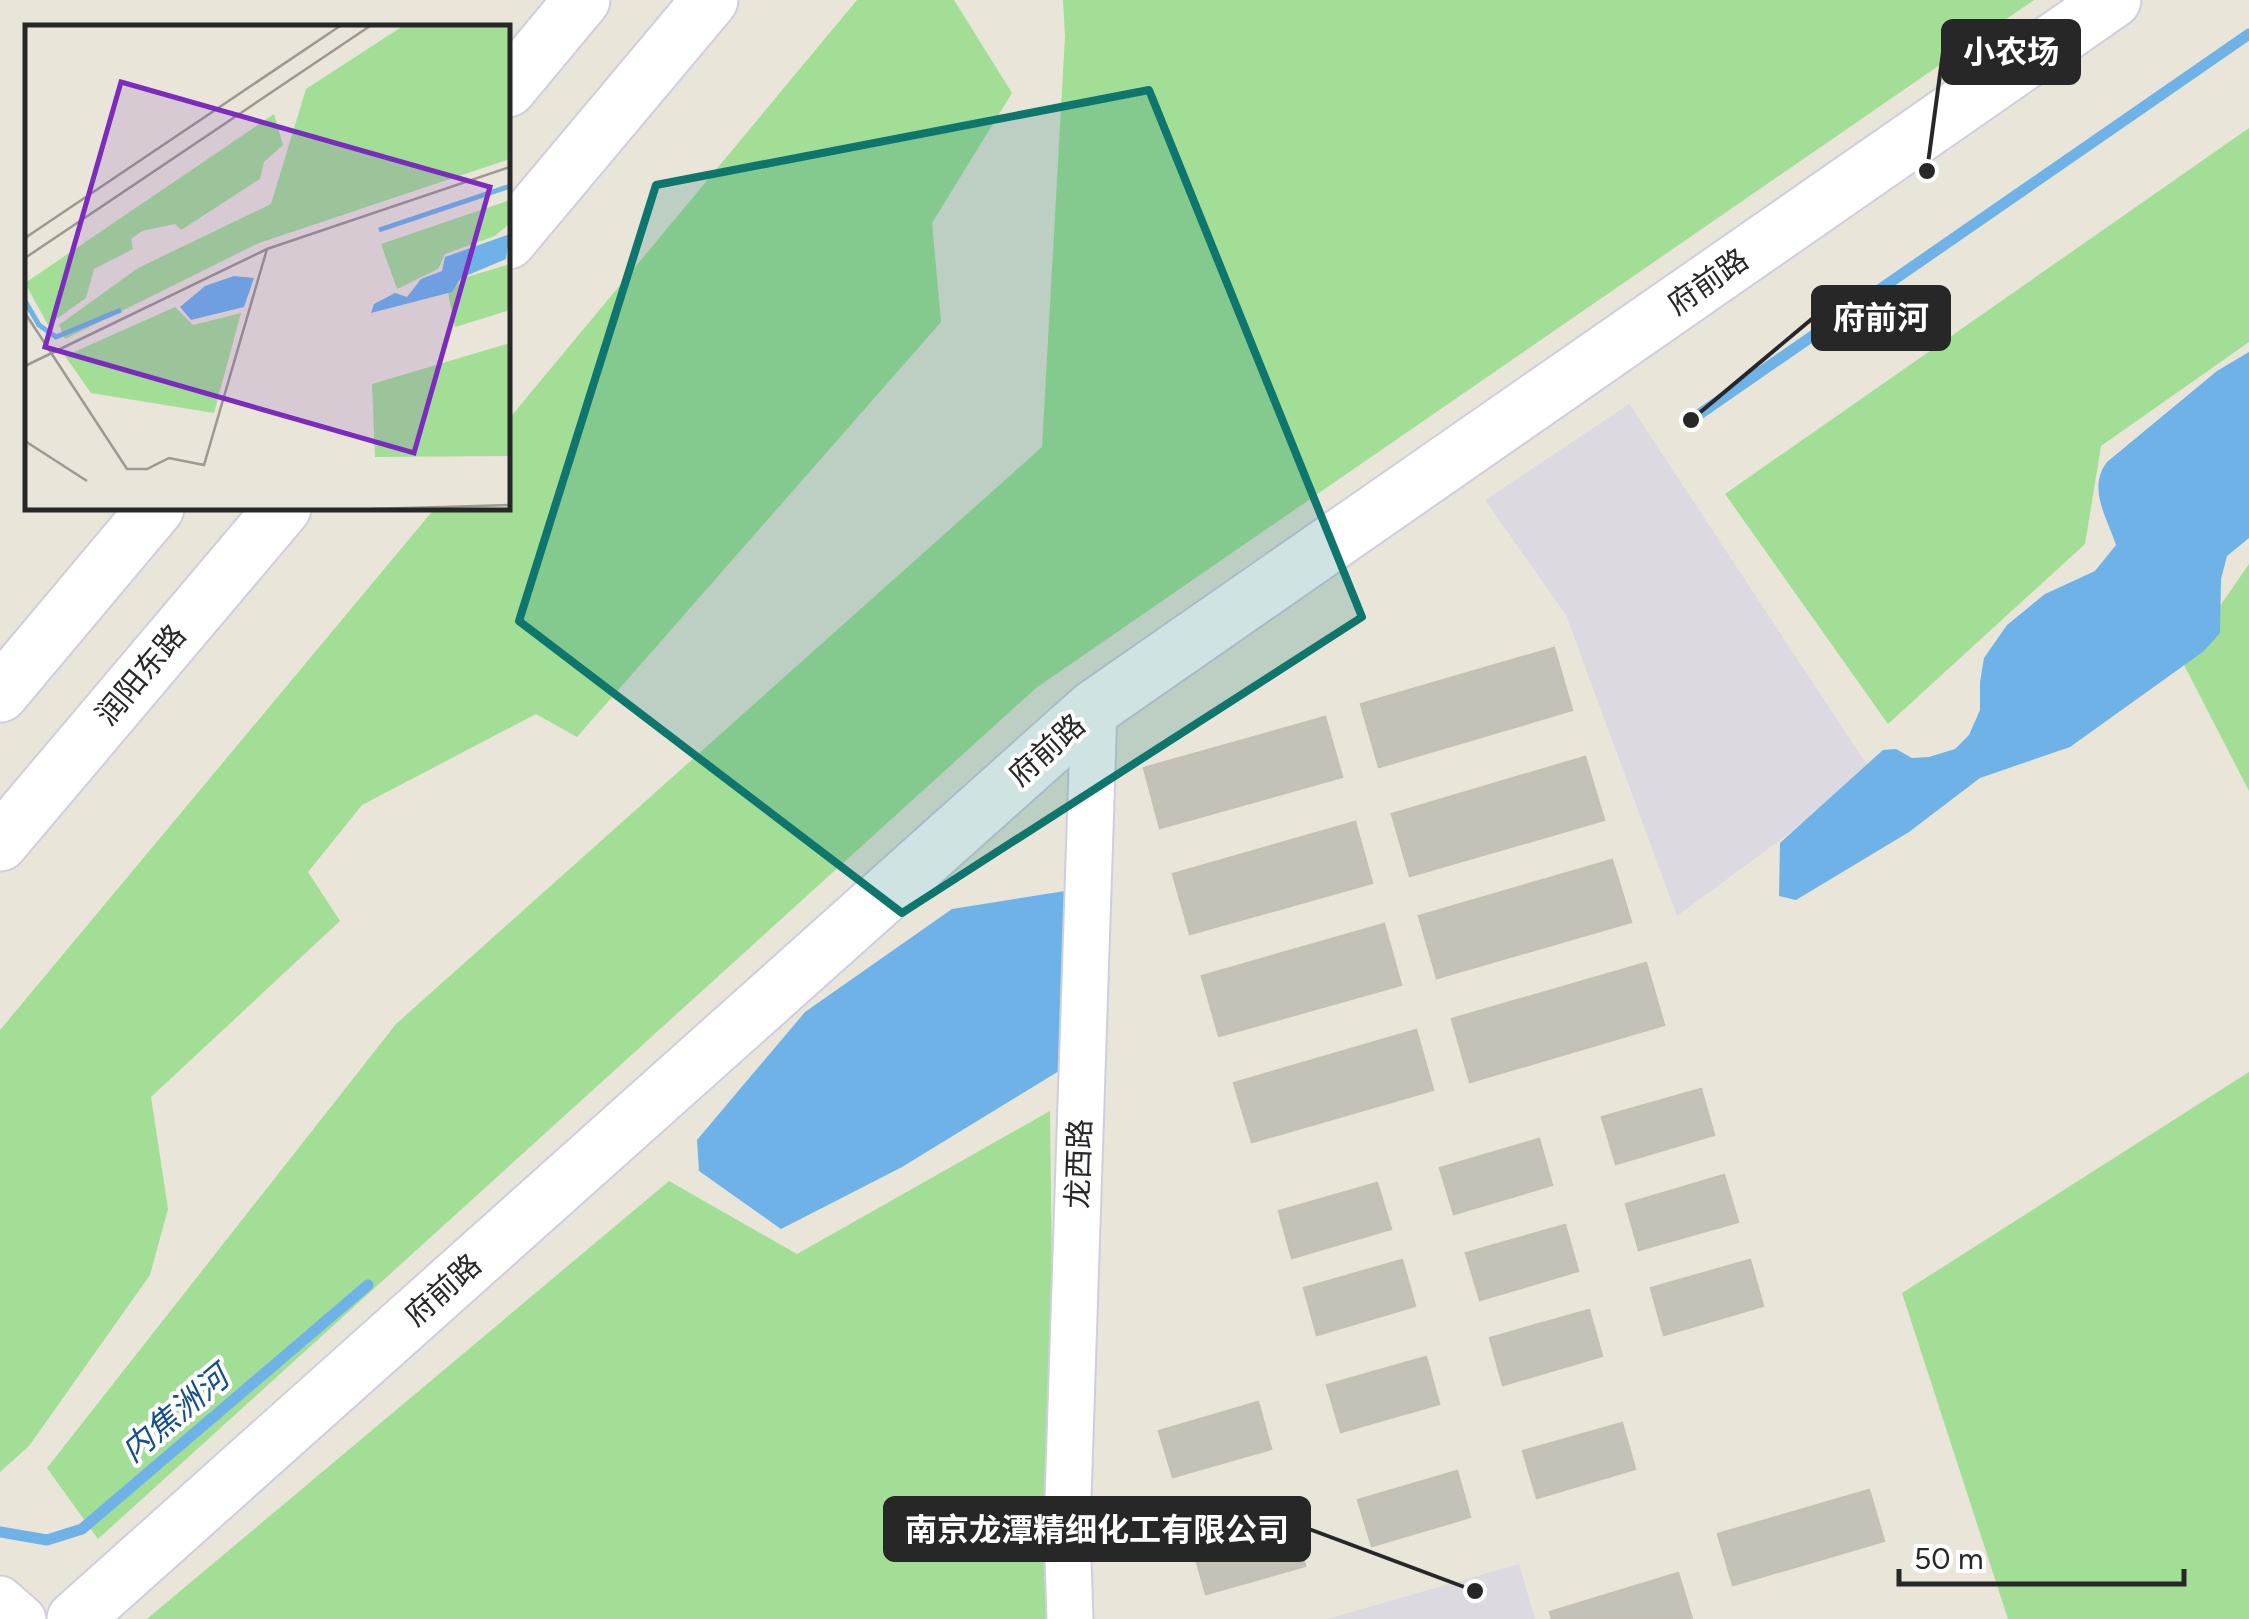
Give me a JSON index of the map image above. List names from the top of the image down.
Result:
{
  "streets": {
    "street": ["府前路", "润阳东路", "龙西路"]
  },
  "crossings": [
    ["府前路", "龙西路"]
  ],
  "water": ["内焦洲河"],
  "places": ["小农场", "府前河", "南京龙潭精细化工有限公司"],
  "scale_bar": "50 m"
}
